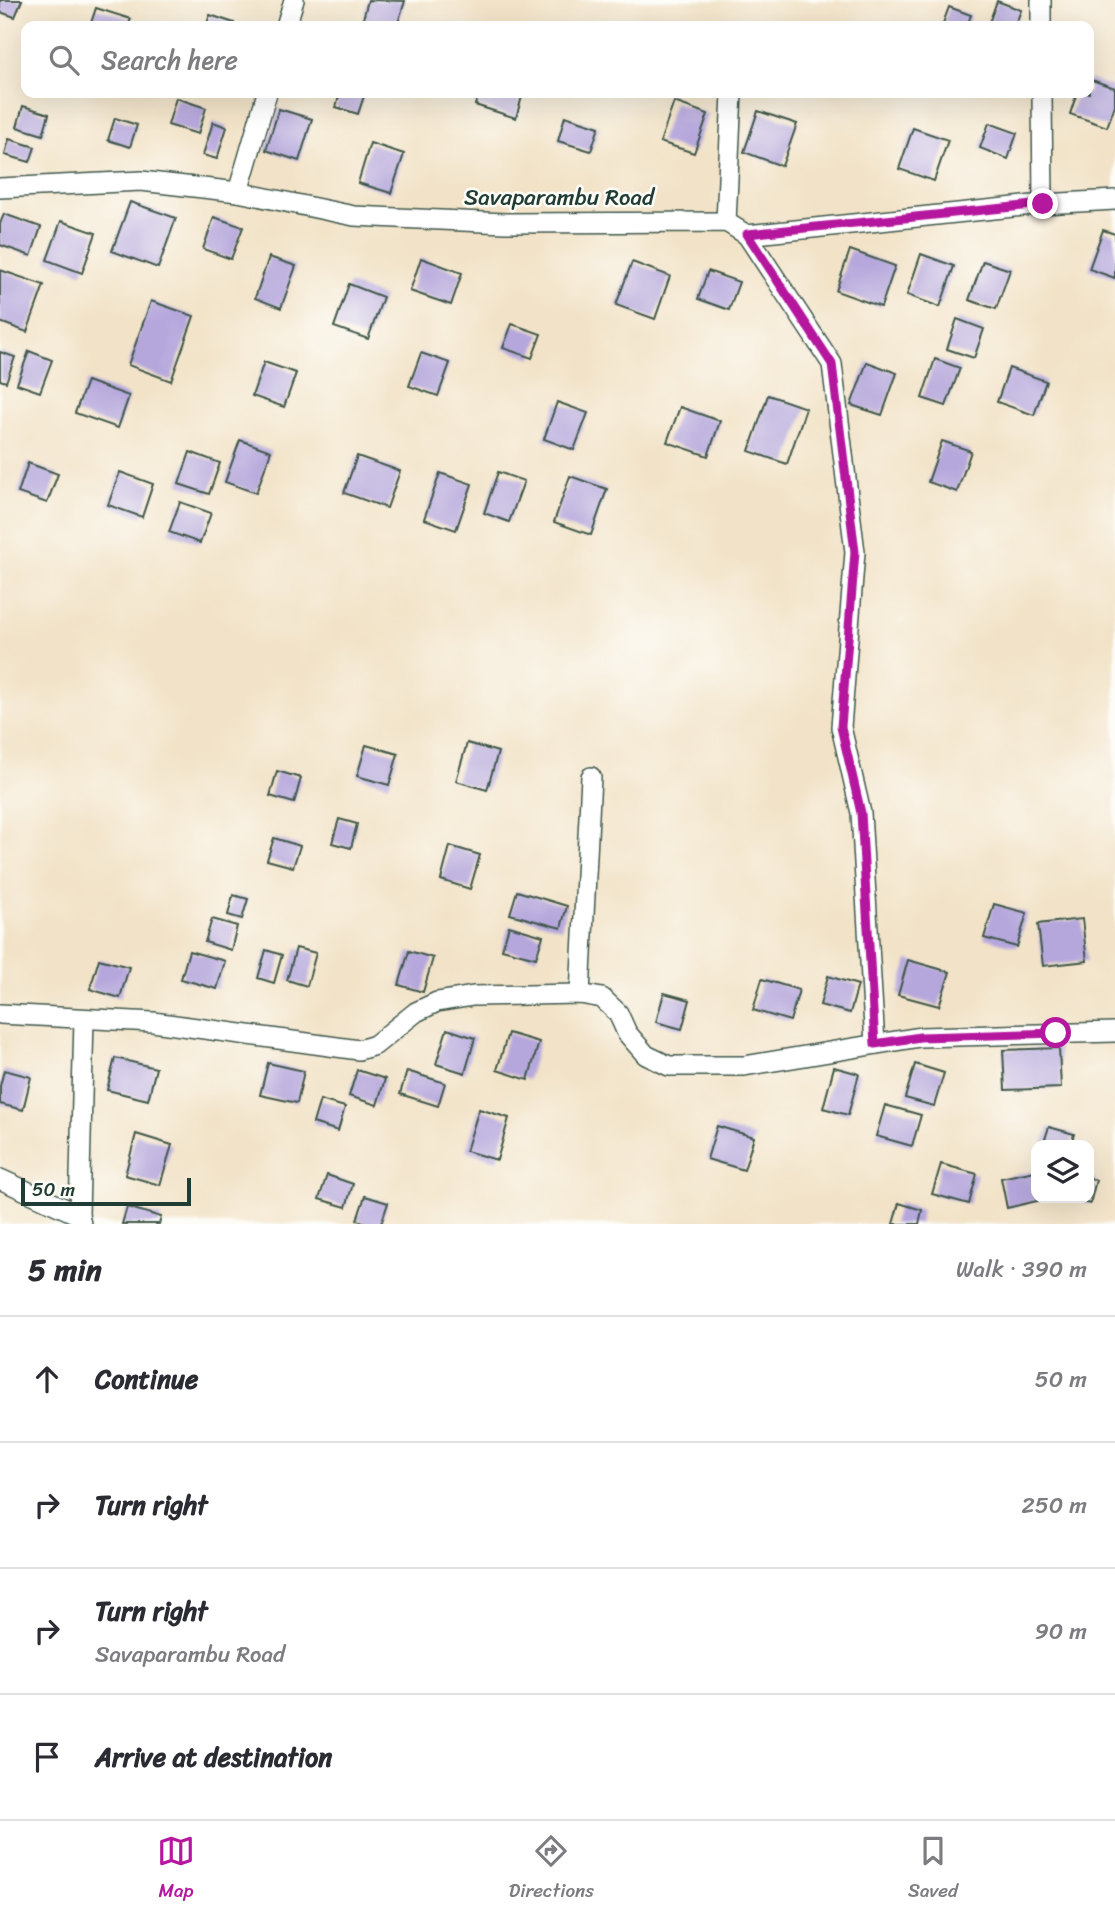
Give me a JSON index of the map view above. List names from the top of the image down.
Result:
{
  "streets": {
    "street": ["Savaparambu Road"]
  },
  "scale_bar": "50 m",
  "page": {
    "search": "Search here",
    "scale": "50 m",
    "heading": ["5 min", "Walk · 390 m"],
    "list": [
      ["Continue", "50 m"],
      ["Turn right", "250 m"],
      ["Turn right", "Savaparambu Road", "90 m"],
      "Arrive at destination"
    ],
    "nav": ["Map", "Directions", "Saved"]
  }
}
